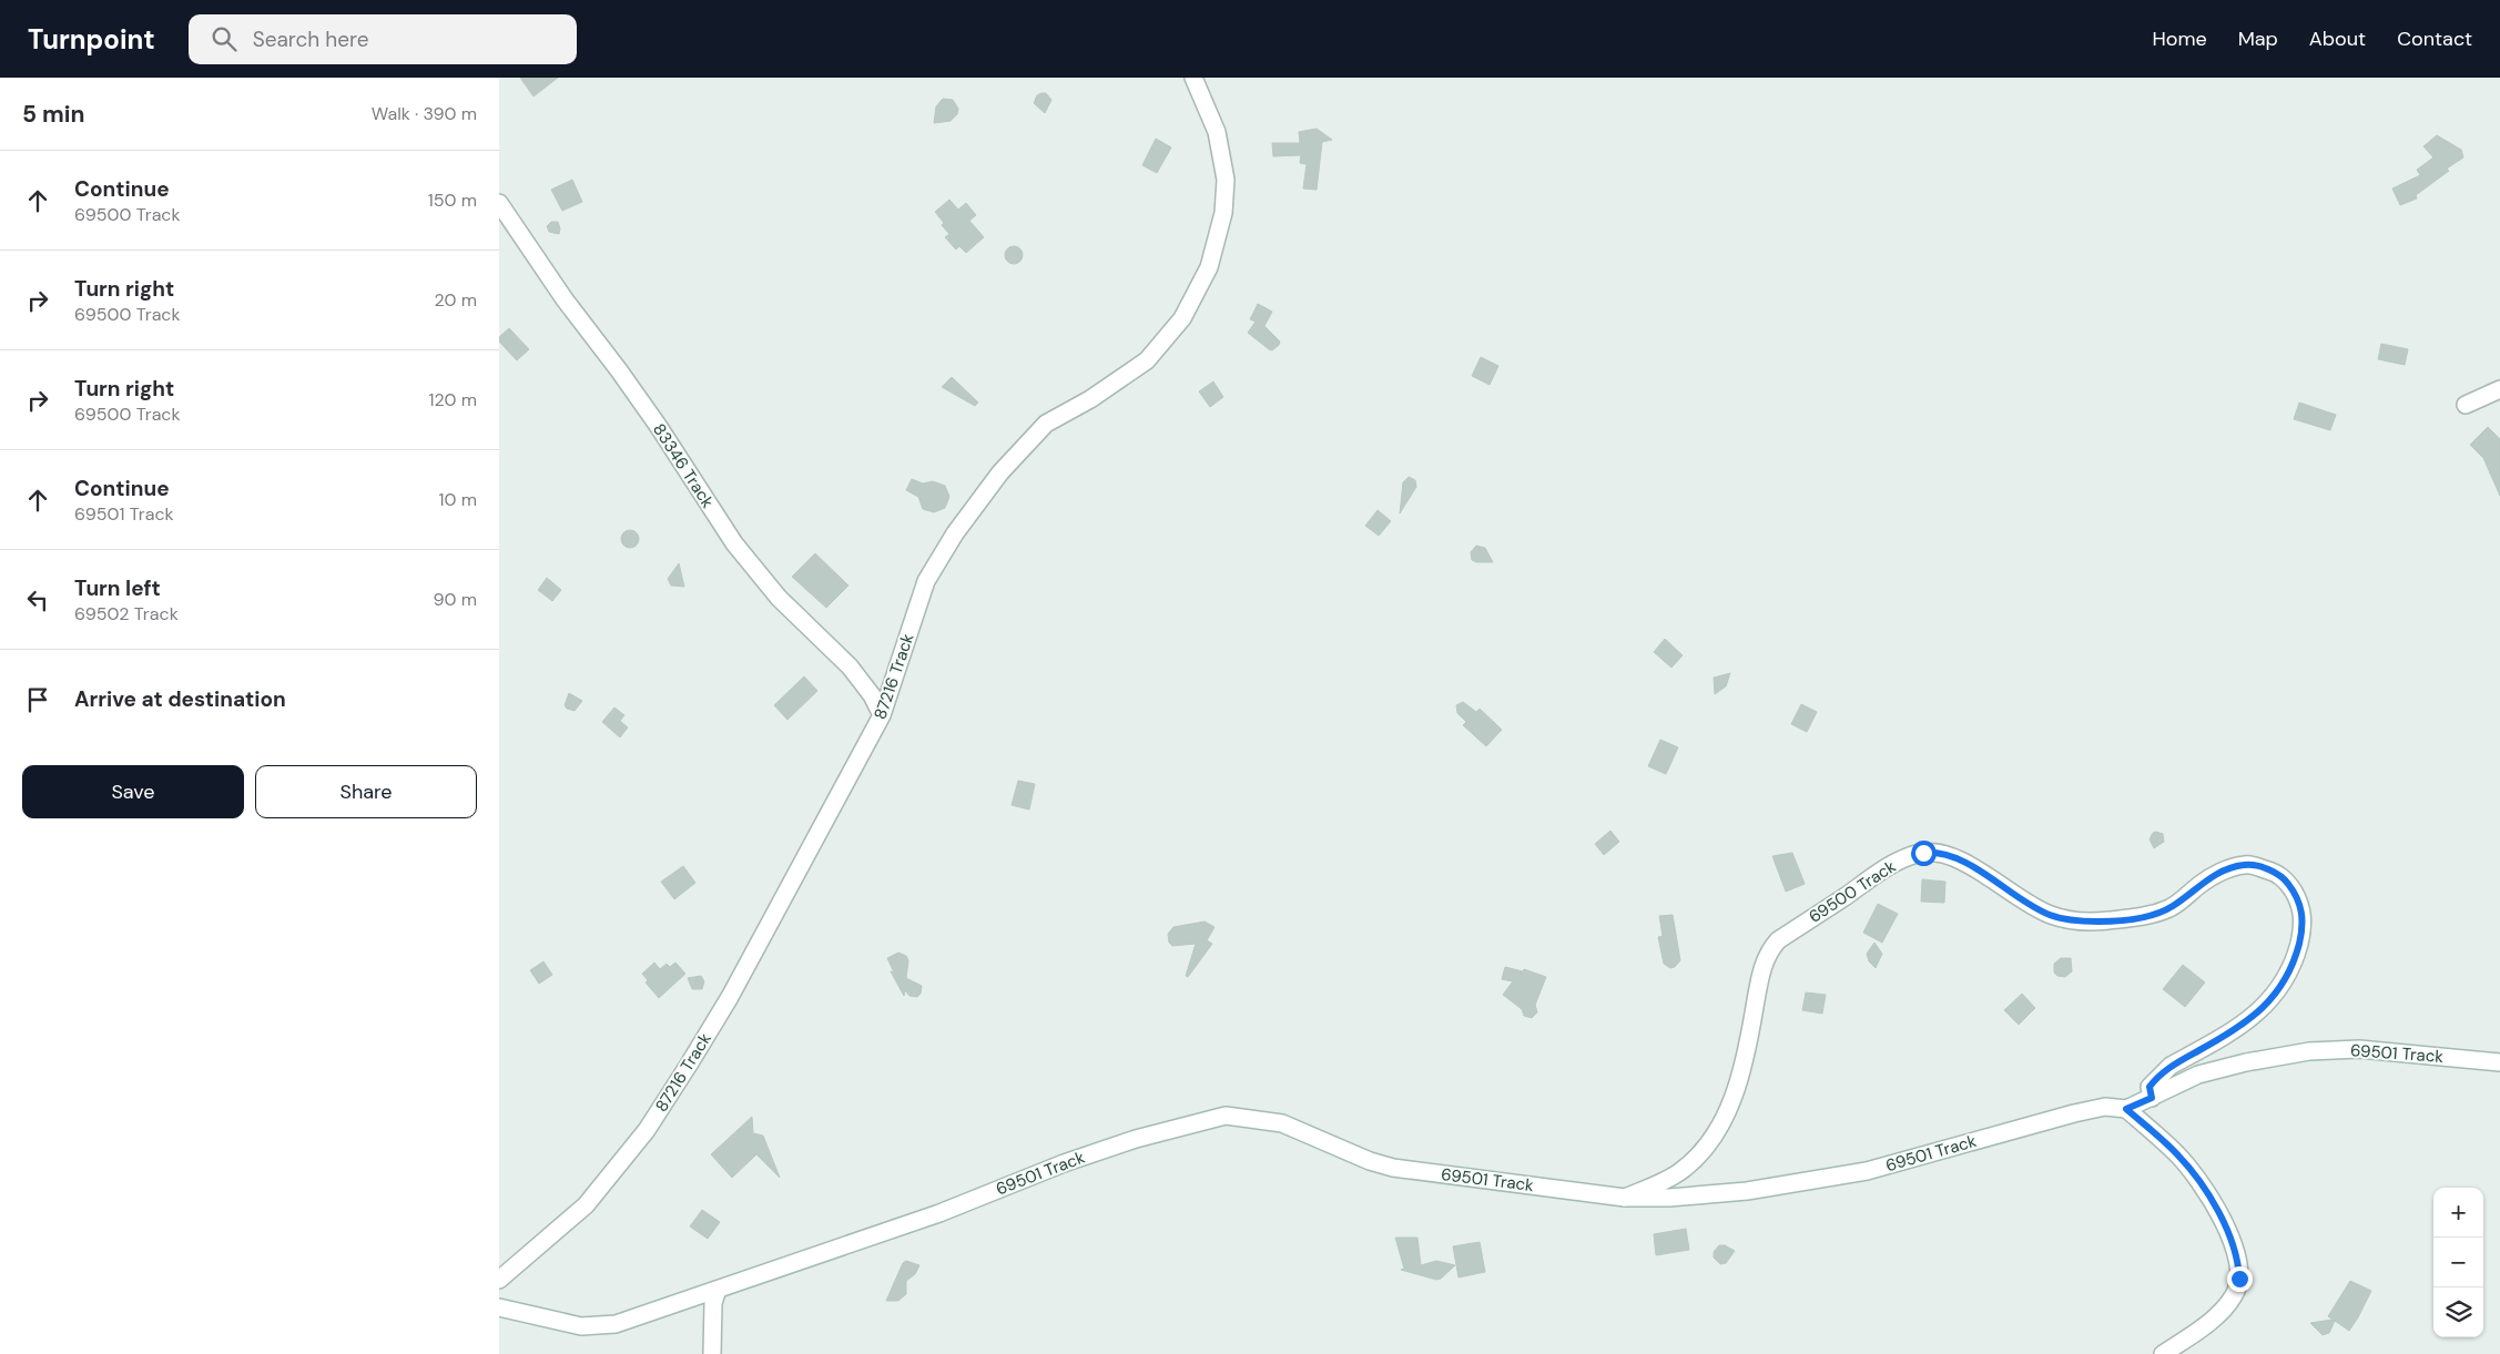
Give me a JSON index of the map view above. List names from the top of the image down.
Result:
{
  "streets": {
    "street": [
      "83346 Track",
      "87216 Track",
      "69500 Track",
      "69501 Track"
    ]
  },
  "crossings": [
    ["83346 Track", "87216 Track"],
    ["69500 Track", "69501 Track"]
  ],
  "page": {
    "header": "Turnpoint",
    "search": "Search here",
    "nav": [
      "Home",
      "Map",
      "About",
      "Contact"
    ],
    "heading": ["5 min", "Walk · 390 m"],
    "list": [
      ["Continue", "69500 Track", "150 m"],
      ["Turn right", "69500 Track", "20 m"],
      ["Turn right", "69500 Track", "120 m"],
      ["Continue", "69501 Track", "10 m"],
      ["Turn left", "69502 Track", "90 m"],
      "Arrive at destination"
    ],
    "buttons": ["Save", "Share"],
    "map_buttons": ["+", "−"]
  }
}
